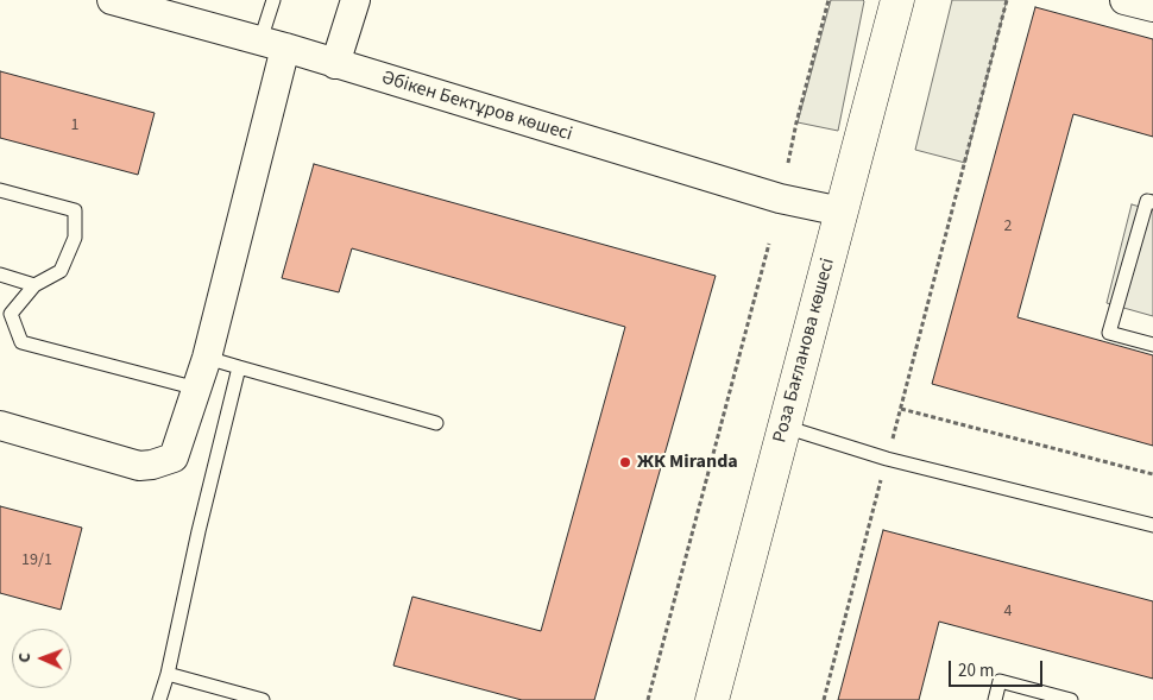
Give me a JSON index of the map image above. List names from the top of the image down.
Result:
{
  "streets": {
    "street": ["Әбікен Бектұров көшесі", "Роза Бағланова көшесі"]
  },
  "crossings": [
    ["Әбікен Бектұров көшесі", "Роза Бағланова көшесі"]
  ],
  "places": ["ЖК Miranda"],
  "house_numbers": [
    "1",
    "2",
    "19/1",
    "4"
  ],
  "scale_bar": "20 m",
  "north": "left"
}
